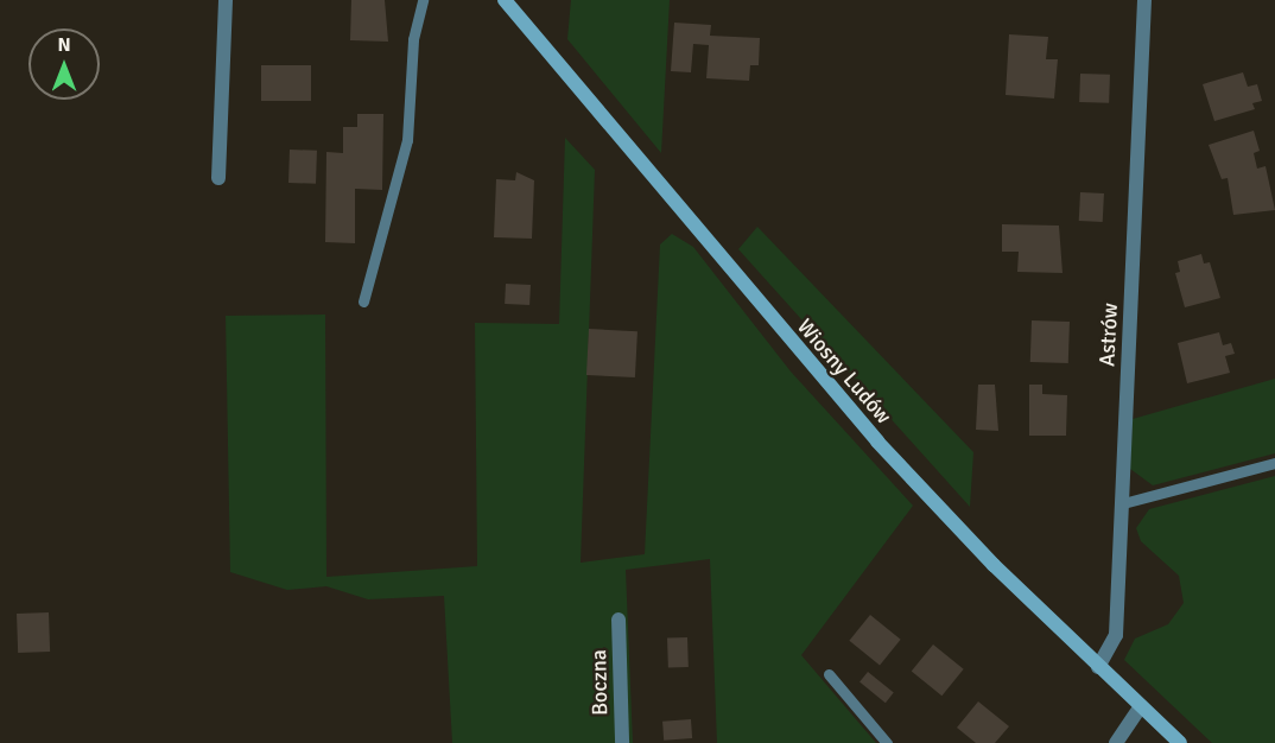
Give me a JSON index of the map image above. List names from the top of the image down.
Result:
{
  "streets": {
    "street": ["Astrów", "Wiosny Ludów", "Boczna"]
  },
  "crossings": [
    ["Astrów", "Wiosny Ludów"]
  ],
  "north": "top"
}
